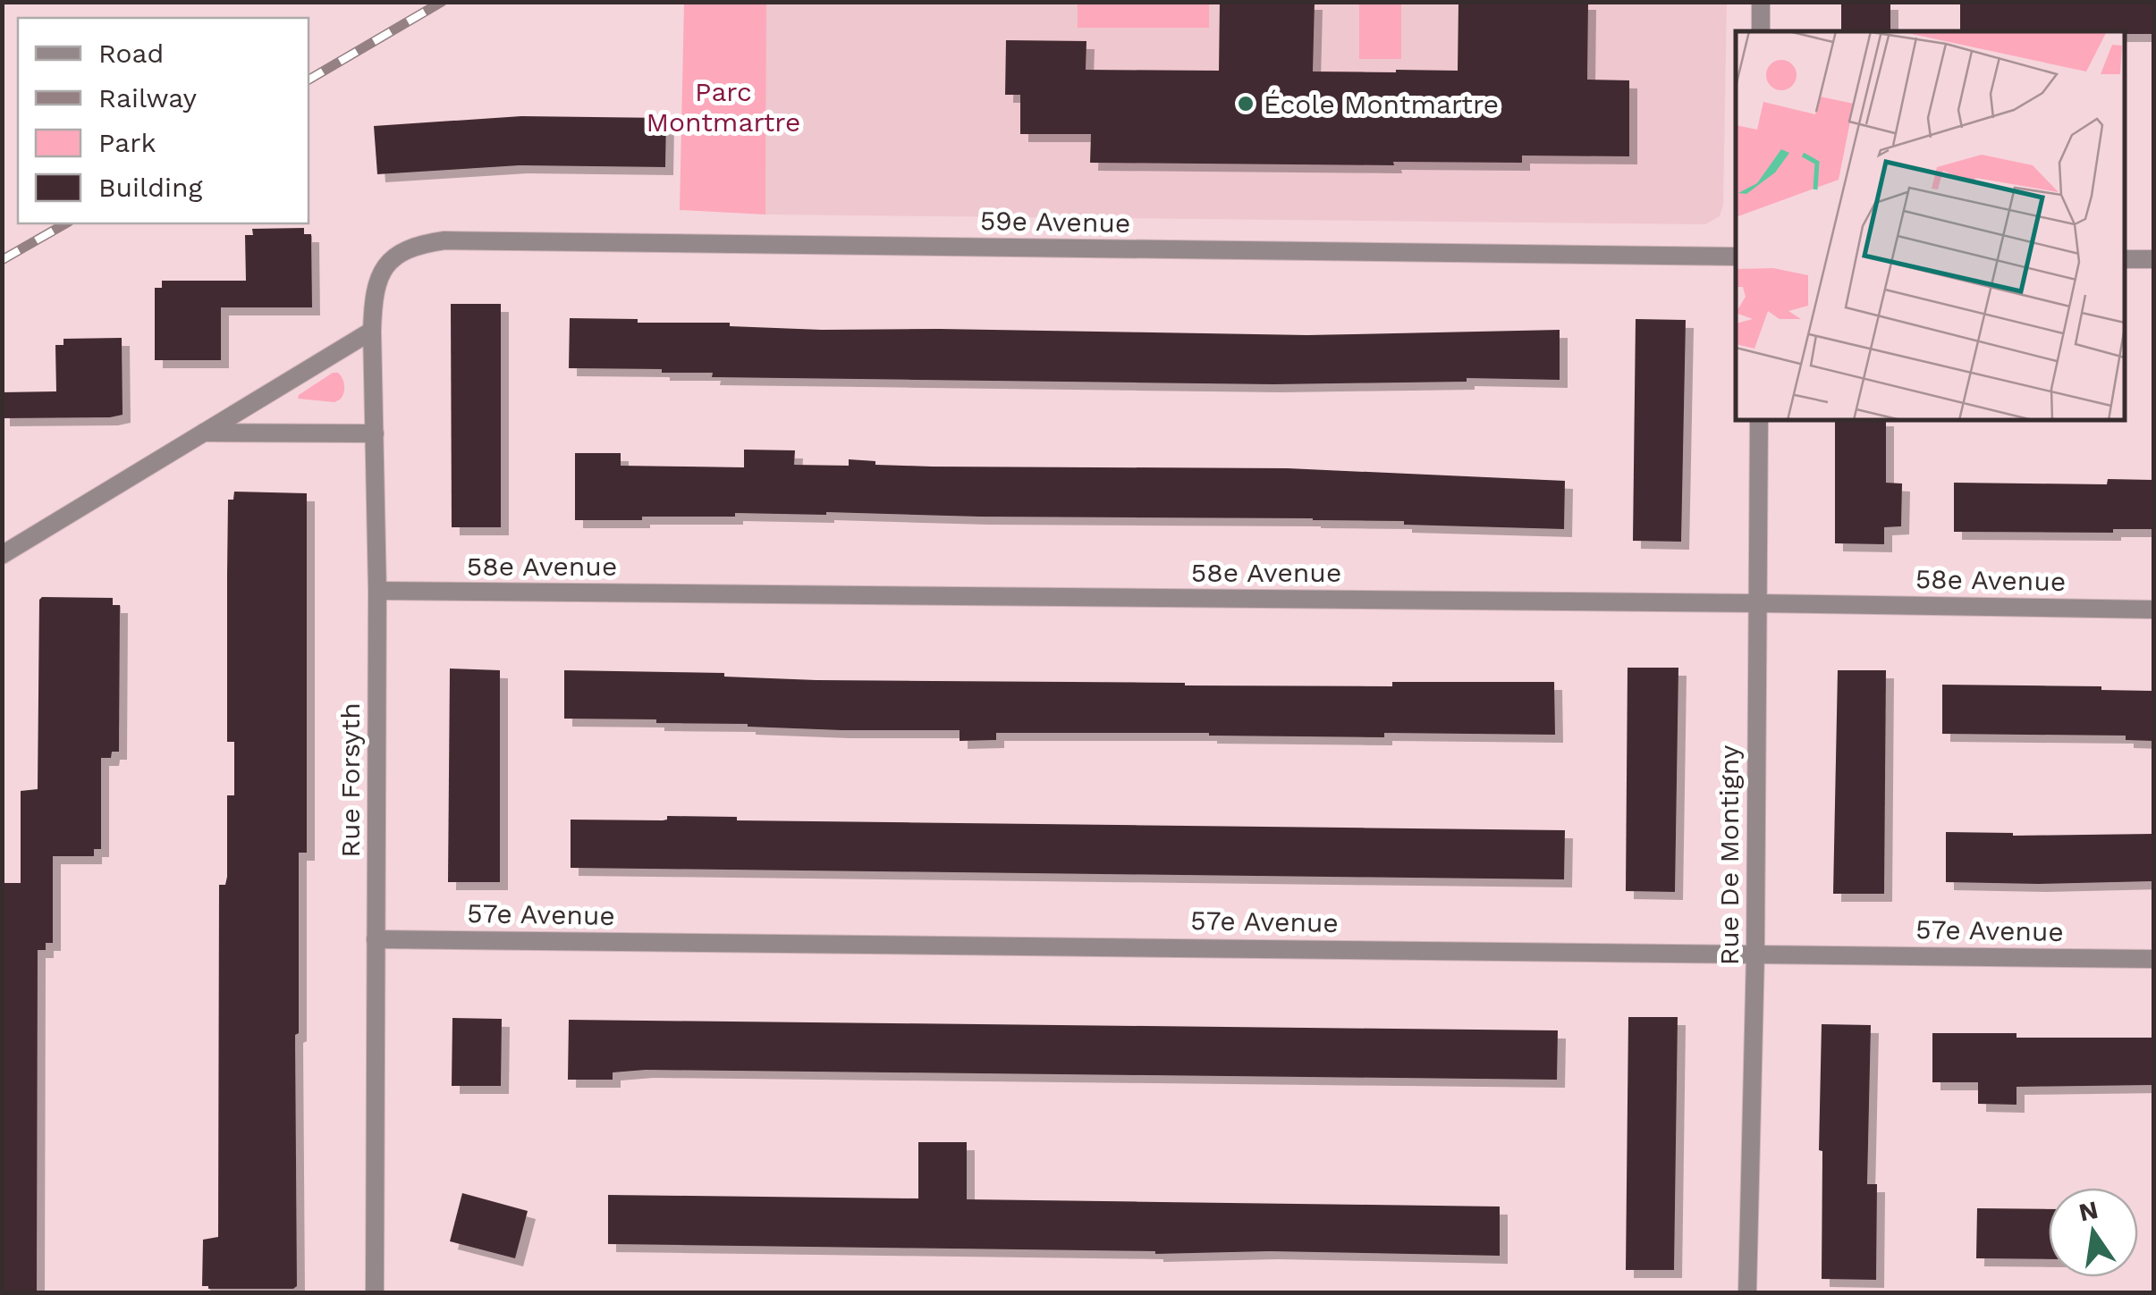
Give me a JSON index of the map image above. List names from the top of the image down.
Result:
{
  "streets": {
    "street": [
      "59e Avenue",
      "58e Avenue",
      "Rue Forsyth",
      "Rue De Montigny",
      "57e Avenue"
    ]
  },
  "crossings": [
    ["59e Avenue", "Rue Forsyth"],
    ["58e Avenue", "Rue Forsyth"],
    ["58e Avenue", "Rue De Montigny"],
    ["Rue Forsyth", "57e Avenue"],
    ["Rue De Montigny", "57e Avenue"]
  ],
  "parks": ["Parc Montmartre"],
  "places": ["École Montmartre"],
  "legend": [
    "Road",
    "Railway",
    "Park",
    "Building"
  ],
  "north": "top"
}
